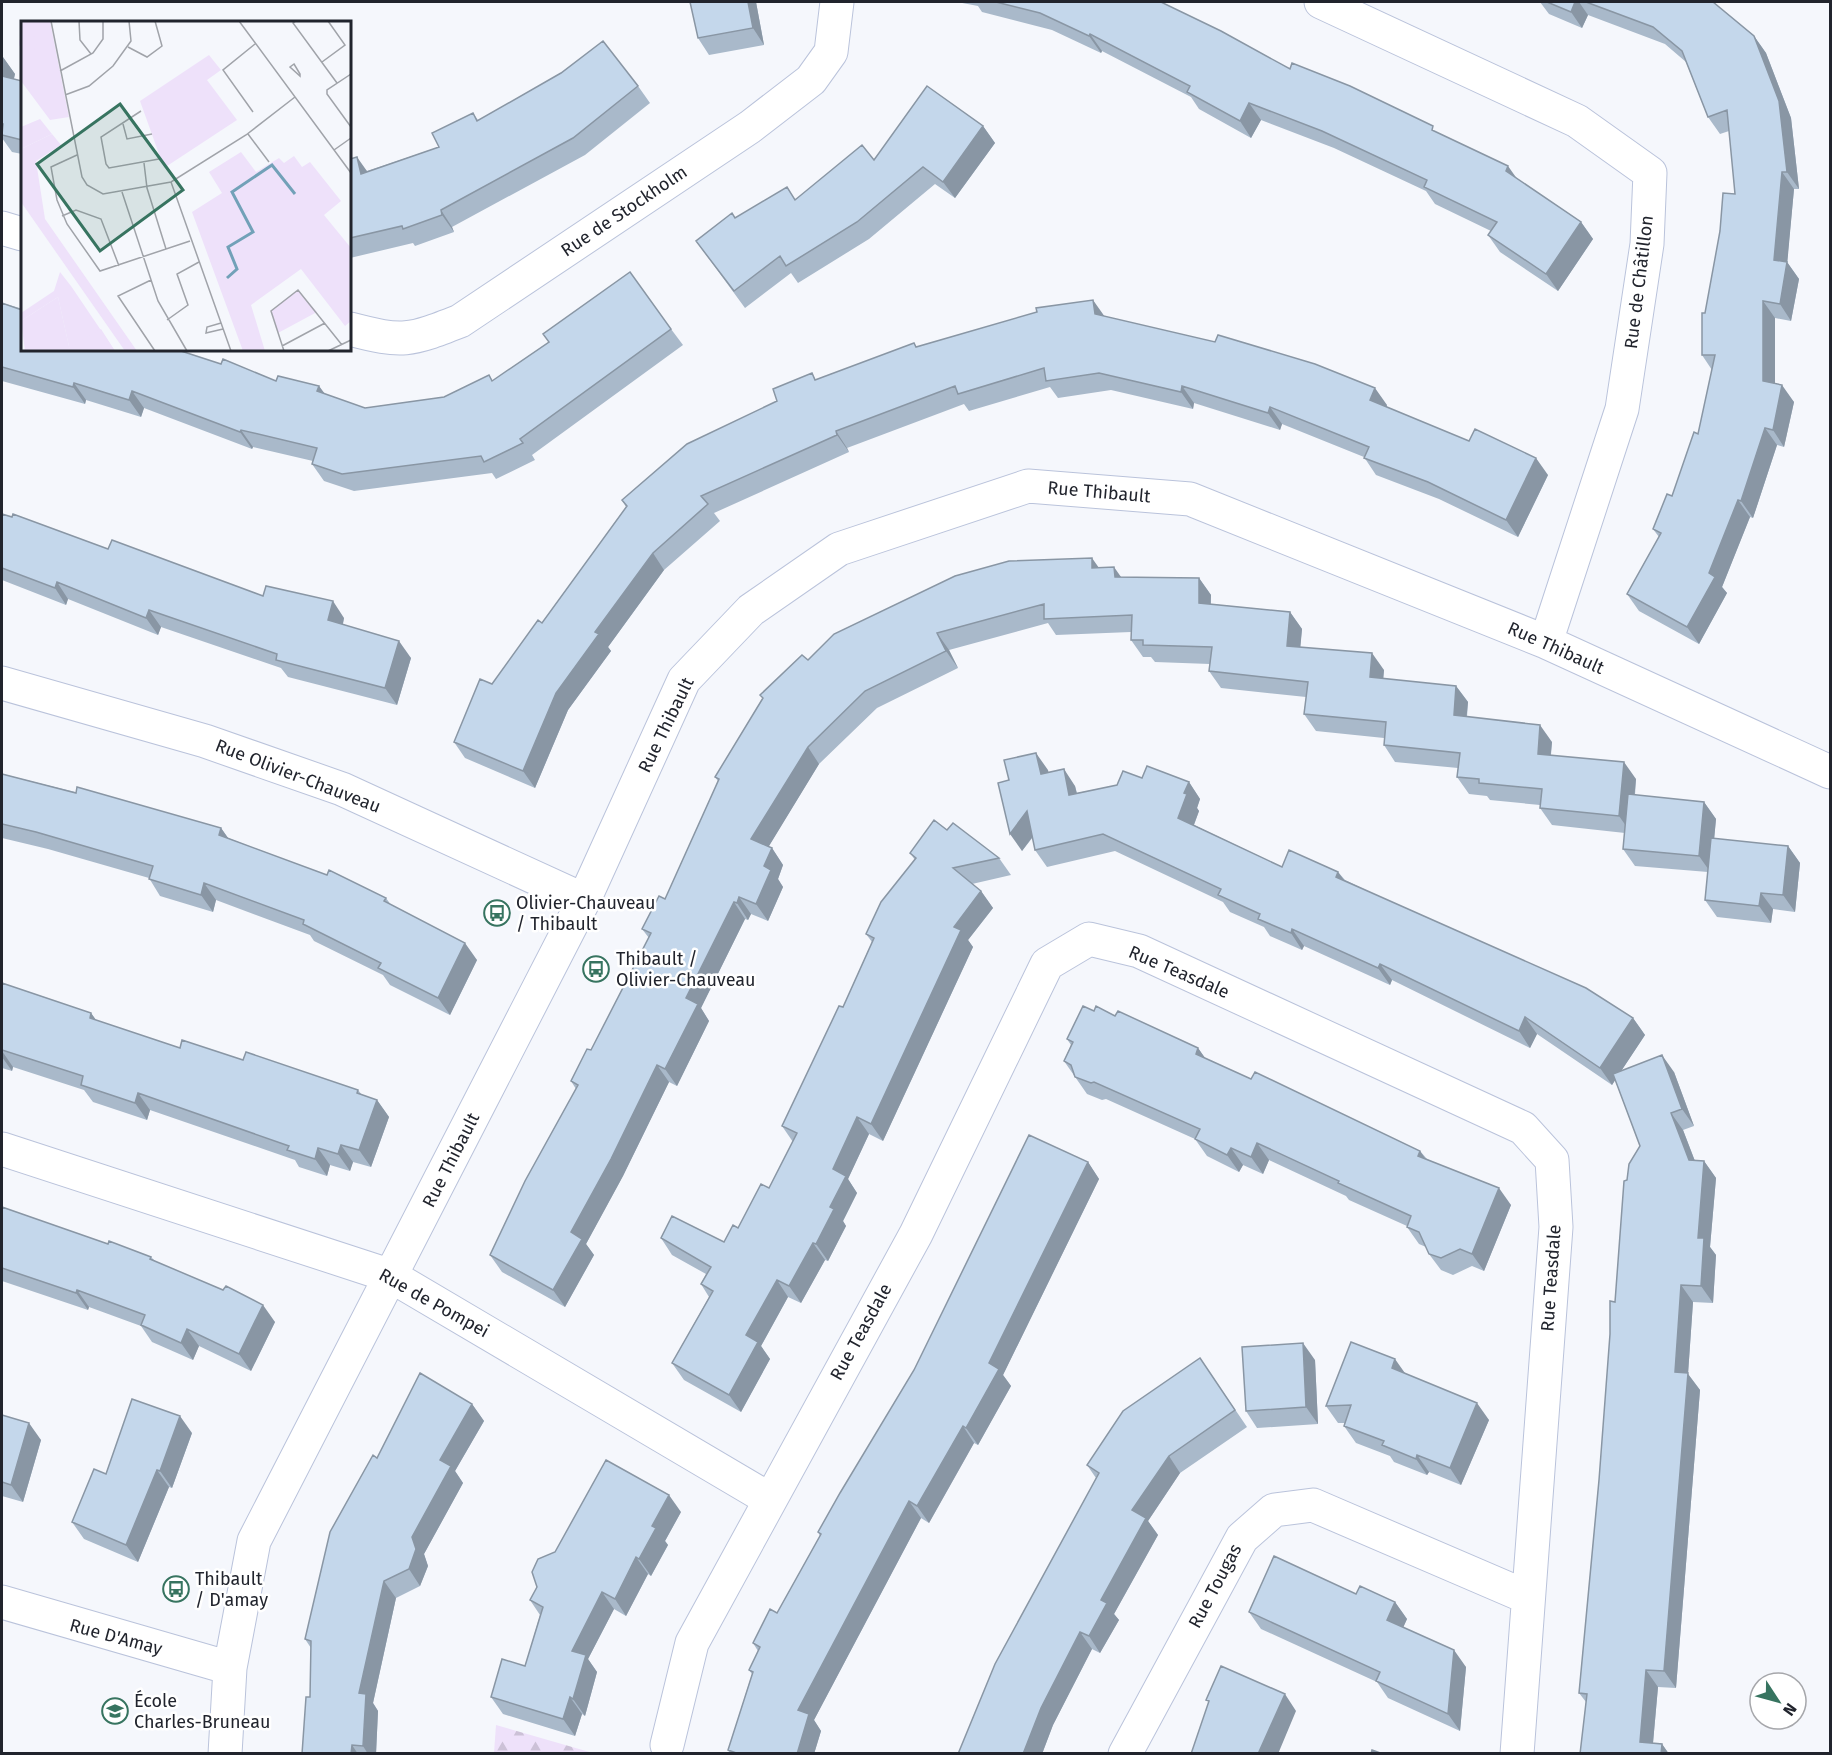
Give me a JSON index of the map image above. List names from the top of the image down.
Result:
{
  "streets": {
    "street": [
      "Rue de Stockholm",
      "Rue de Châtillon",
      "Rue Thibault",
      "Rue Olivier-Chauveau",
      "Rue Teasdale",
      "Rue de Pompei",
      "Rue Tougas",
      "Rue D'Amay"
    ]
  },
  "crossings": [
    ["Rue de Châtillon", "Rue Thibault"],
    ["Rue Thibault", "Rue Olivier-Chauveau"],
    ["Rue Thibault", "Rue de Pompei"],
    ["Rue Thibault", "Rue D'Amay"],
    ["Rue Teasdale", "Rue de Pompei"],
    ["Rue Teasdale", "Rue Tougas"]
  ],
  "places": {
    "bus stop": ["Olivier-Chauveau / Thibault", "Thibault / Olivier-Chauveau", "Thibault / D'amay"],
    "school or university": ["École Charles-Bruneau"]
  },
  "north": "bottom right"
}
